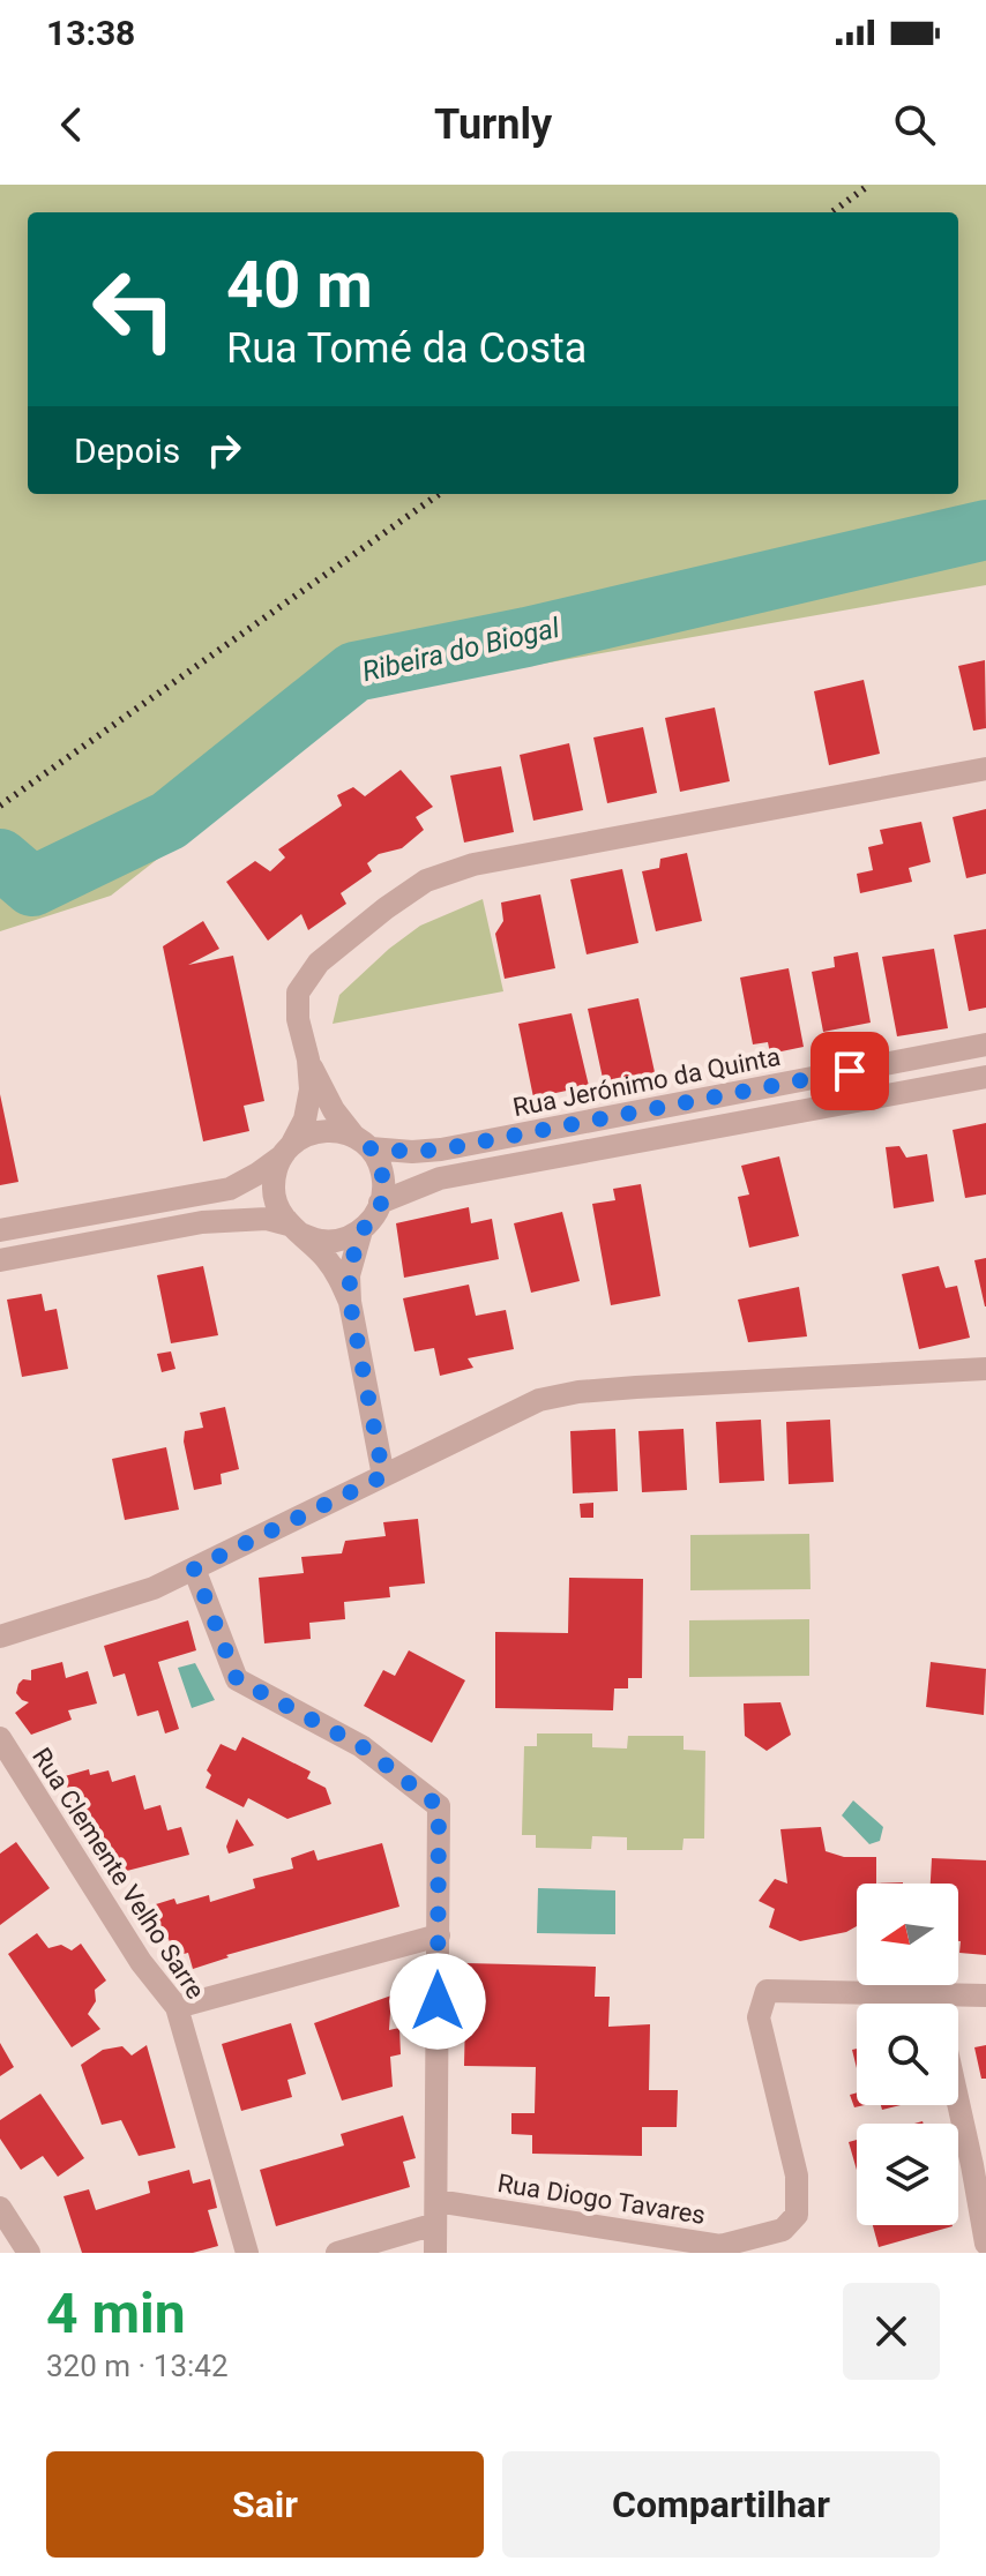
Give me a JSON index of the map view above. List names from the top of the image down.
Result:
{
  "streets": {
    "street": ["Rua Jerónimo da Quinta", "Rua Clemente Velho Sarre", "Rua Diogo Tavares"]
  },
  "water": ["Ribeira do Biogal"],
  "north": "left",
  "page": {
    "status": "13:38",
    "header": "Turnly",
    "turn": ["40 m", "Rua Tomé da Costa"],
    "then": "Depois",
    "heading": ["4 min", "320 m · 13:42"],
    "buttons": ["Sair", "Compartilhar"]
  }
}
